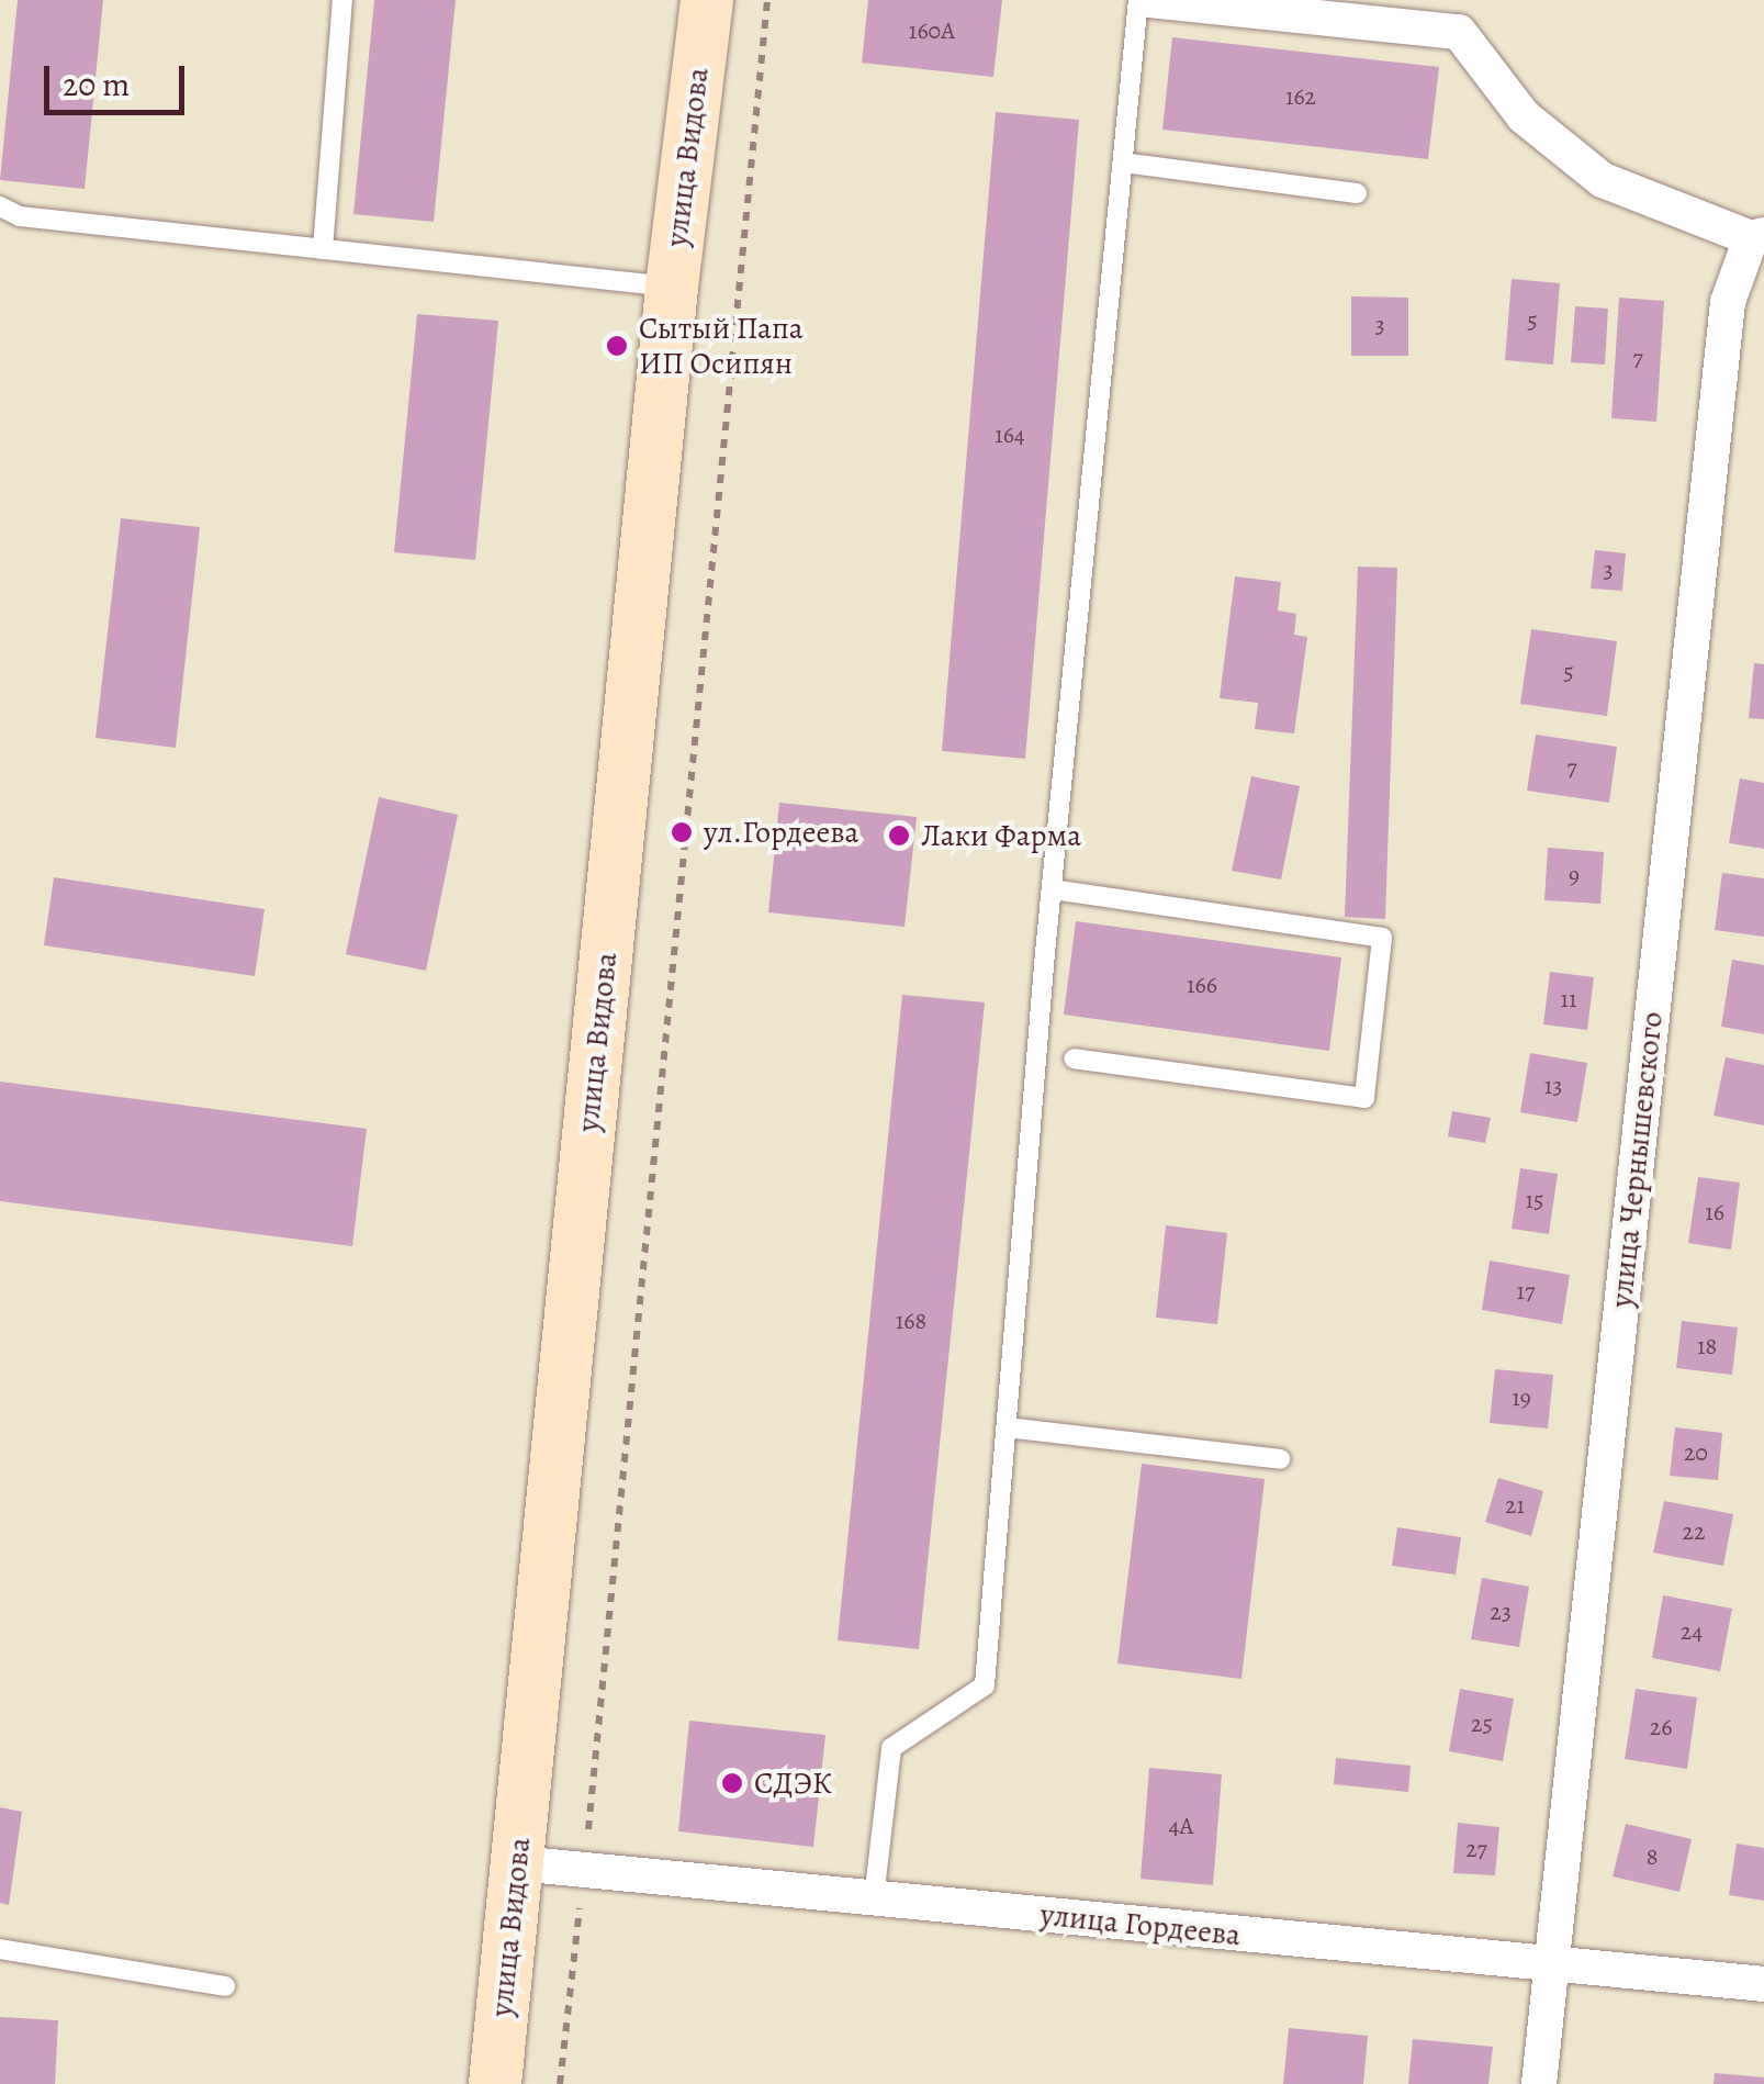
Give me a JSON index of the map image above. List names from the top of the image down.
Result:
{
  "streets": {
    "street": ["улица Видова", "улица Чернышевского", "улица Гордеева"]
  },
  "crossings": [
    ["улица Видова", "улица Гордеева"],
    ["улица Чернышевского", "улица Гордеева"]
  ],
  "places": [
    "Сытый Папа ИП Осипян",
    "ул.Гордеева",
    "Лаки Фарма",
    "СДЭК"
  ],
  "house_numbers": [
    "160А",
    "162",
    "5",
    "3",
    "7",
    "164",
    "3",
    "5",
    "7",
    "9",
    "166",
    "11",
    "13",
    "15",
    "16",
    "17",
    "168",
    "18",
    "19",
    "20",
    "21",
    "22",
    "23",
    "24",
    "25",
    "26",
    "4А",
    "27",
    "8"
  ],
  "scale_bar": "20 m"
}
